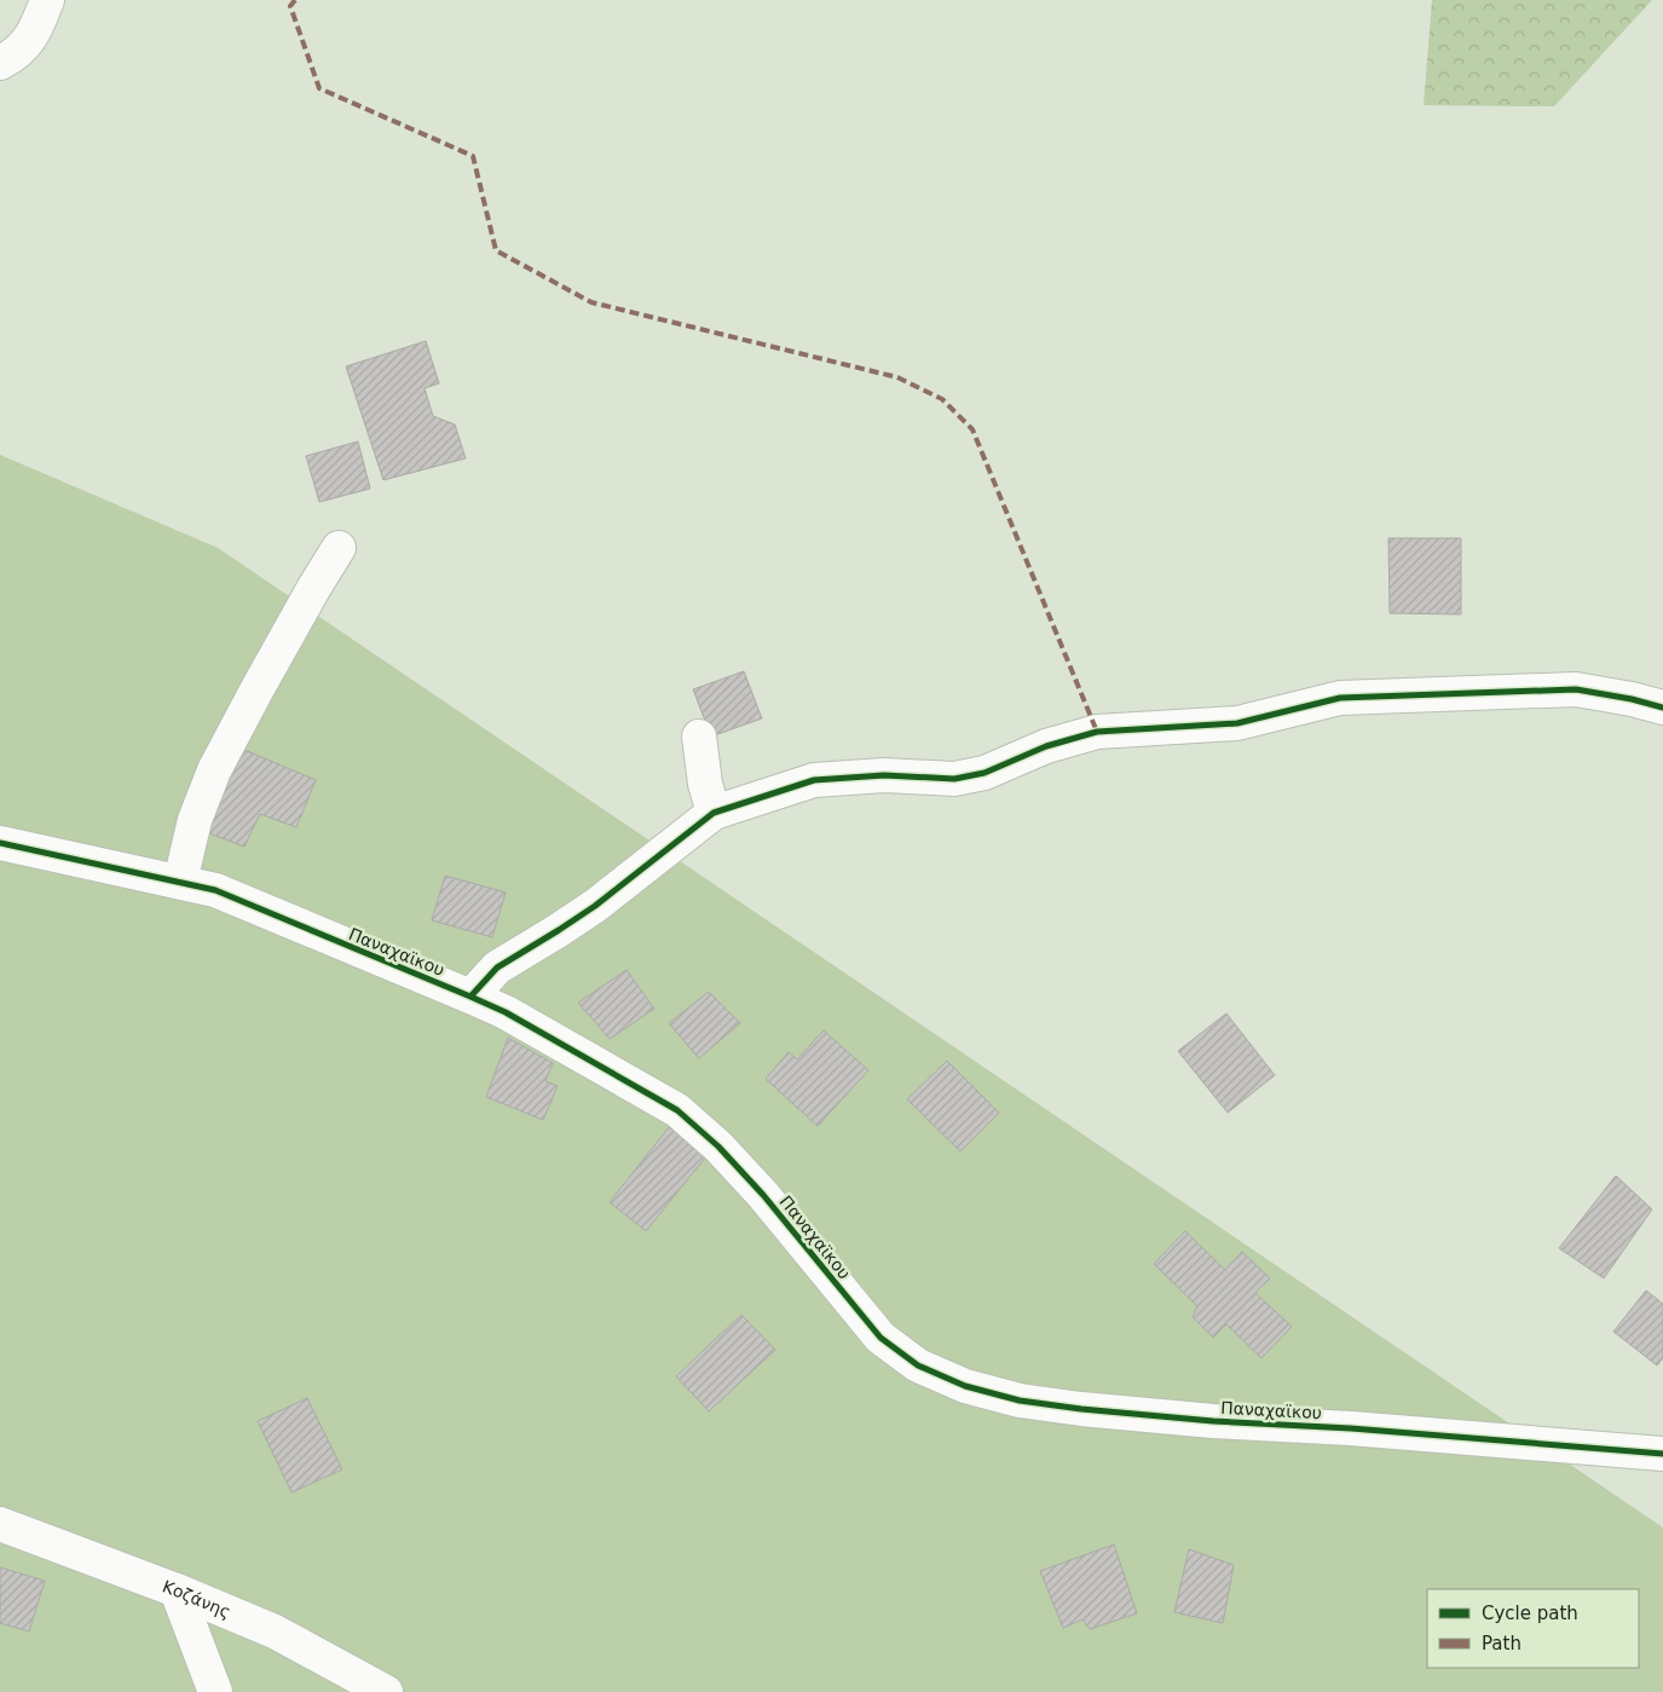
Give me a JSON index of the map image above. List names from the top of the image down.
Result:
{
  "streets": {
    "street": ["Παναχαϊκου", "Κοζάνης"]
  },
  "legend": ["Cycle path", "Path"]
}
